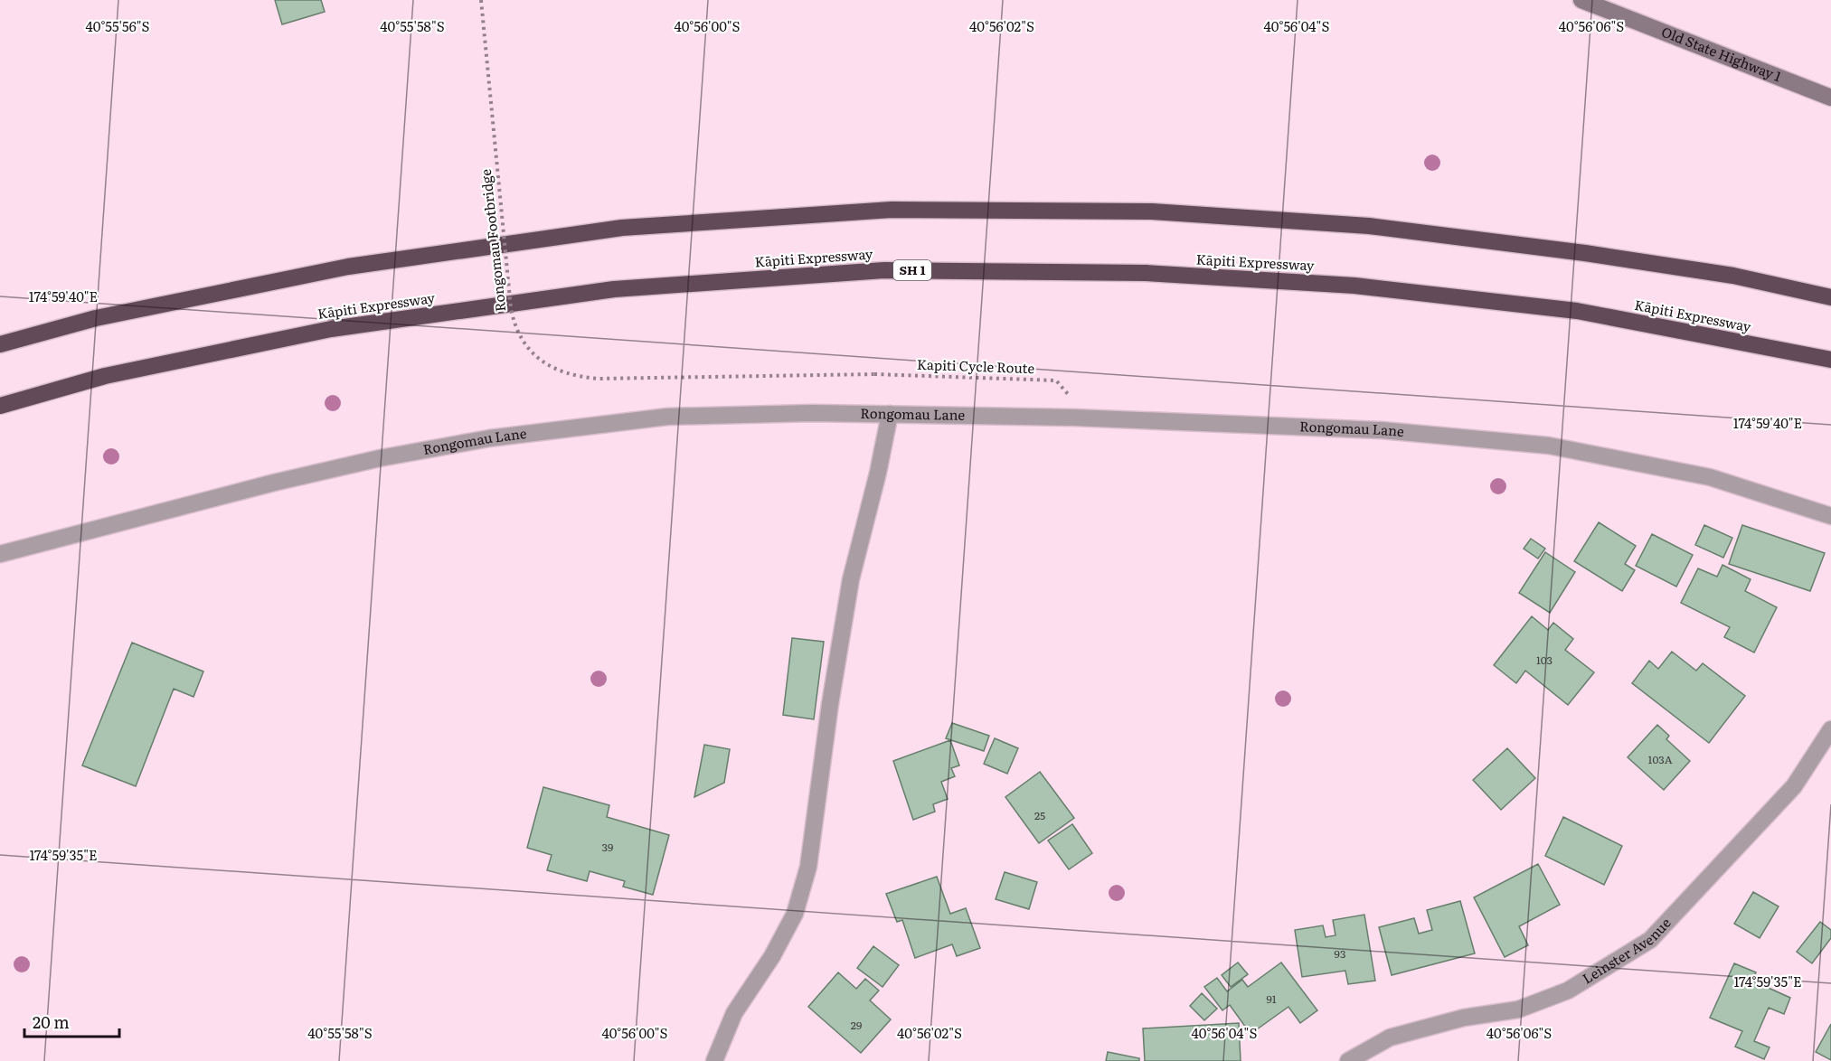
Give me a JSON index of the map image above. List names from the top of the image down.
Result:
{
  "streets": {
    "highway": ["Kāpiti Expressway", "SH 1"],
    "main road": ["Old State Highway 1"],
    "street": ["Rongomau Lane", "Leinster Avenue"],
    "path": ["Rongomau Footbridge", "Kapiti Cycle Route"]
  },
  "crossings": [
    ["Rongomau Footbridge", "Kapiti Cycle Route"]
  ],
  "house_numbers": [
    "103",
    "103A",
    "25",
    "39",
    "93",
    "91",
    "29"
  ],
  "scale_bar": "20 m",
  "coordinates": [
    "40°55'56\"S",
    "40°55'58\"S",
    "40°56'00\"S",
    "40°56'02\"S",
    "40°56'04\"S",
    "40°56'06\"S",
    "174°59'40\"E",
    "174°59'35\"E"
  ]
}
